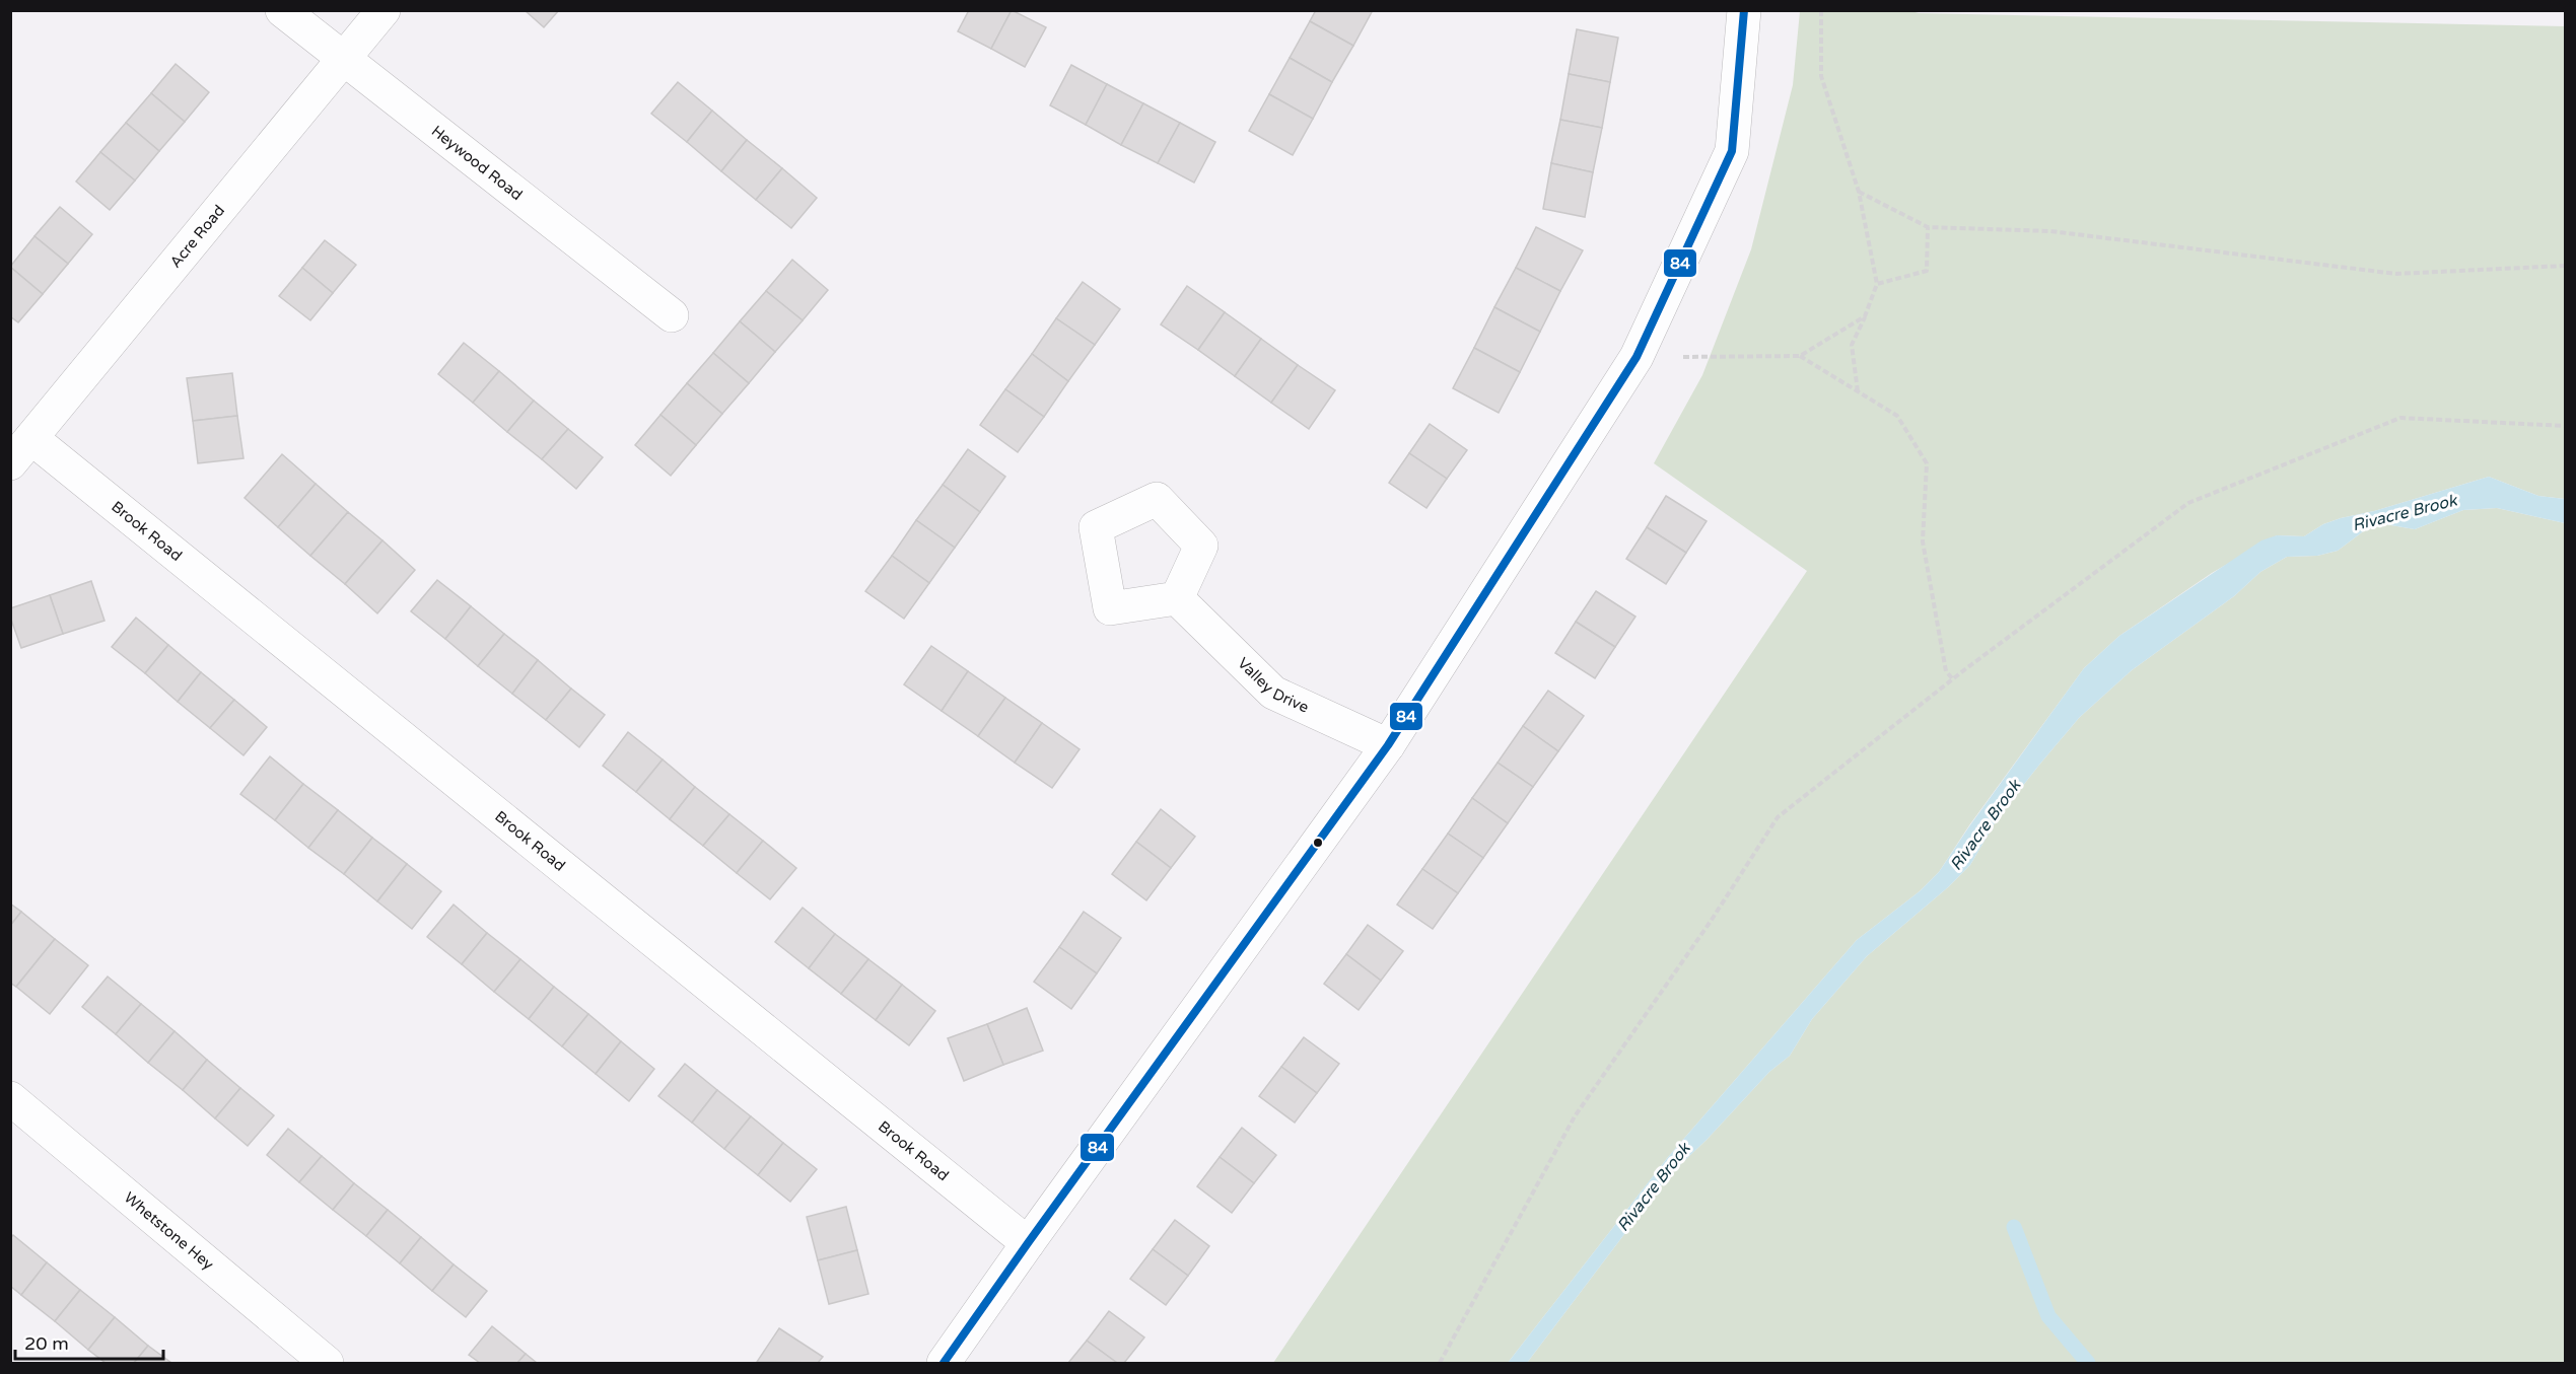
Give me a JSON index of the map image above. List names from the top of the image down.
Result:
{
  "streets": {
    "street": [
      "Heywood Road",
      "Acre Road",
      "Brook Road",
      "Valley Drive",
      "Whetstone Hey"
    ]
  },
  "crossings": [
    ["Heywood Road", "Acre Road"],
    ["Acre Road", "Brook Road"]
  ],
  "water": ["Rivacre Brook"],
  "lines": ["transit line 84"],
  "scale_bar": "20 m"
}
